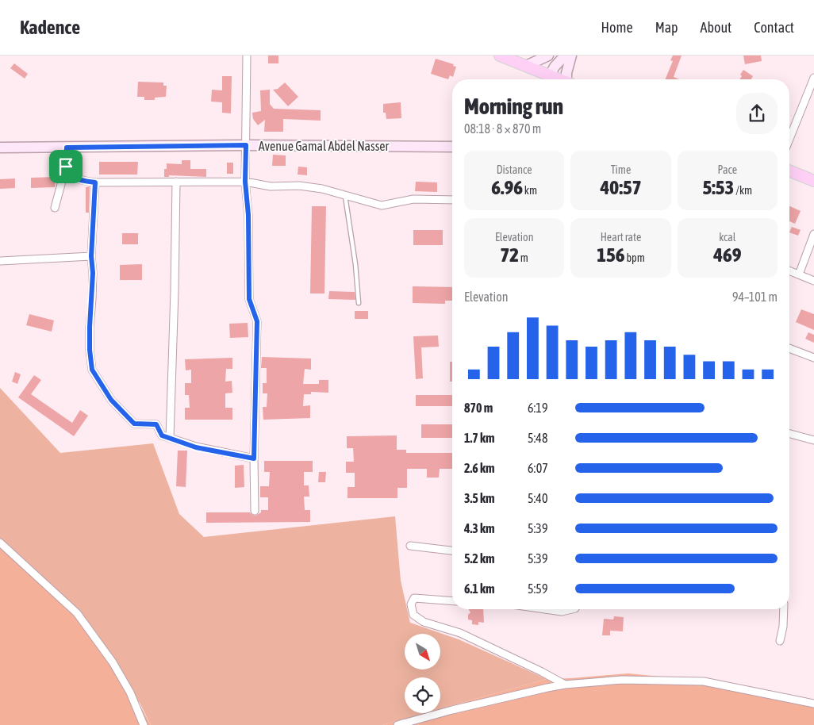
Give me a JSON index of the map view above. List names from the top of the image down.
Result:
{
  "streets": {
    "street": ["Avenue Gamal Abdel Nasser"]
  },
  "north": "bottom right",
  "page": {
    "header": "Kadence",
    "nav": [
      "Home",
      "Map",
      "About",
      "Contact"
    ],
    "heading": ["Morning run", "08:18 · 8 × 870 m"],
    "stats": [
      ["Distance", "6.96 km"],
      ["Time", "40:57"],
      ["Pace", "5:53 /km"],
      ["Elevation", "72 m"],
      ["Heart rate", "156 bpm"],
      ["kcal", "469"]
    ],
    "chart": ["Elevation", "94–101 m"],
    "list": [
      {
        "name": "870 m",
        "note": "6:19"
      },
      {
        "name": "1.7 km",
        "note": "5:48"
      },
      {
        "name": "2.6 km",
        "note": "6:07"
      },
      {
        "name": "3.5 km",
        "note": "5:40"
      },
      {
        "name": "4.3 km",
        "note": "5:39"
      },
      {
        "name": "5.2 km",
        "note": "5:39"
      },
      {
        "name": "6.1 km",
        "note": "5:59"
      }
    ]
  }
}
